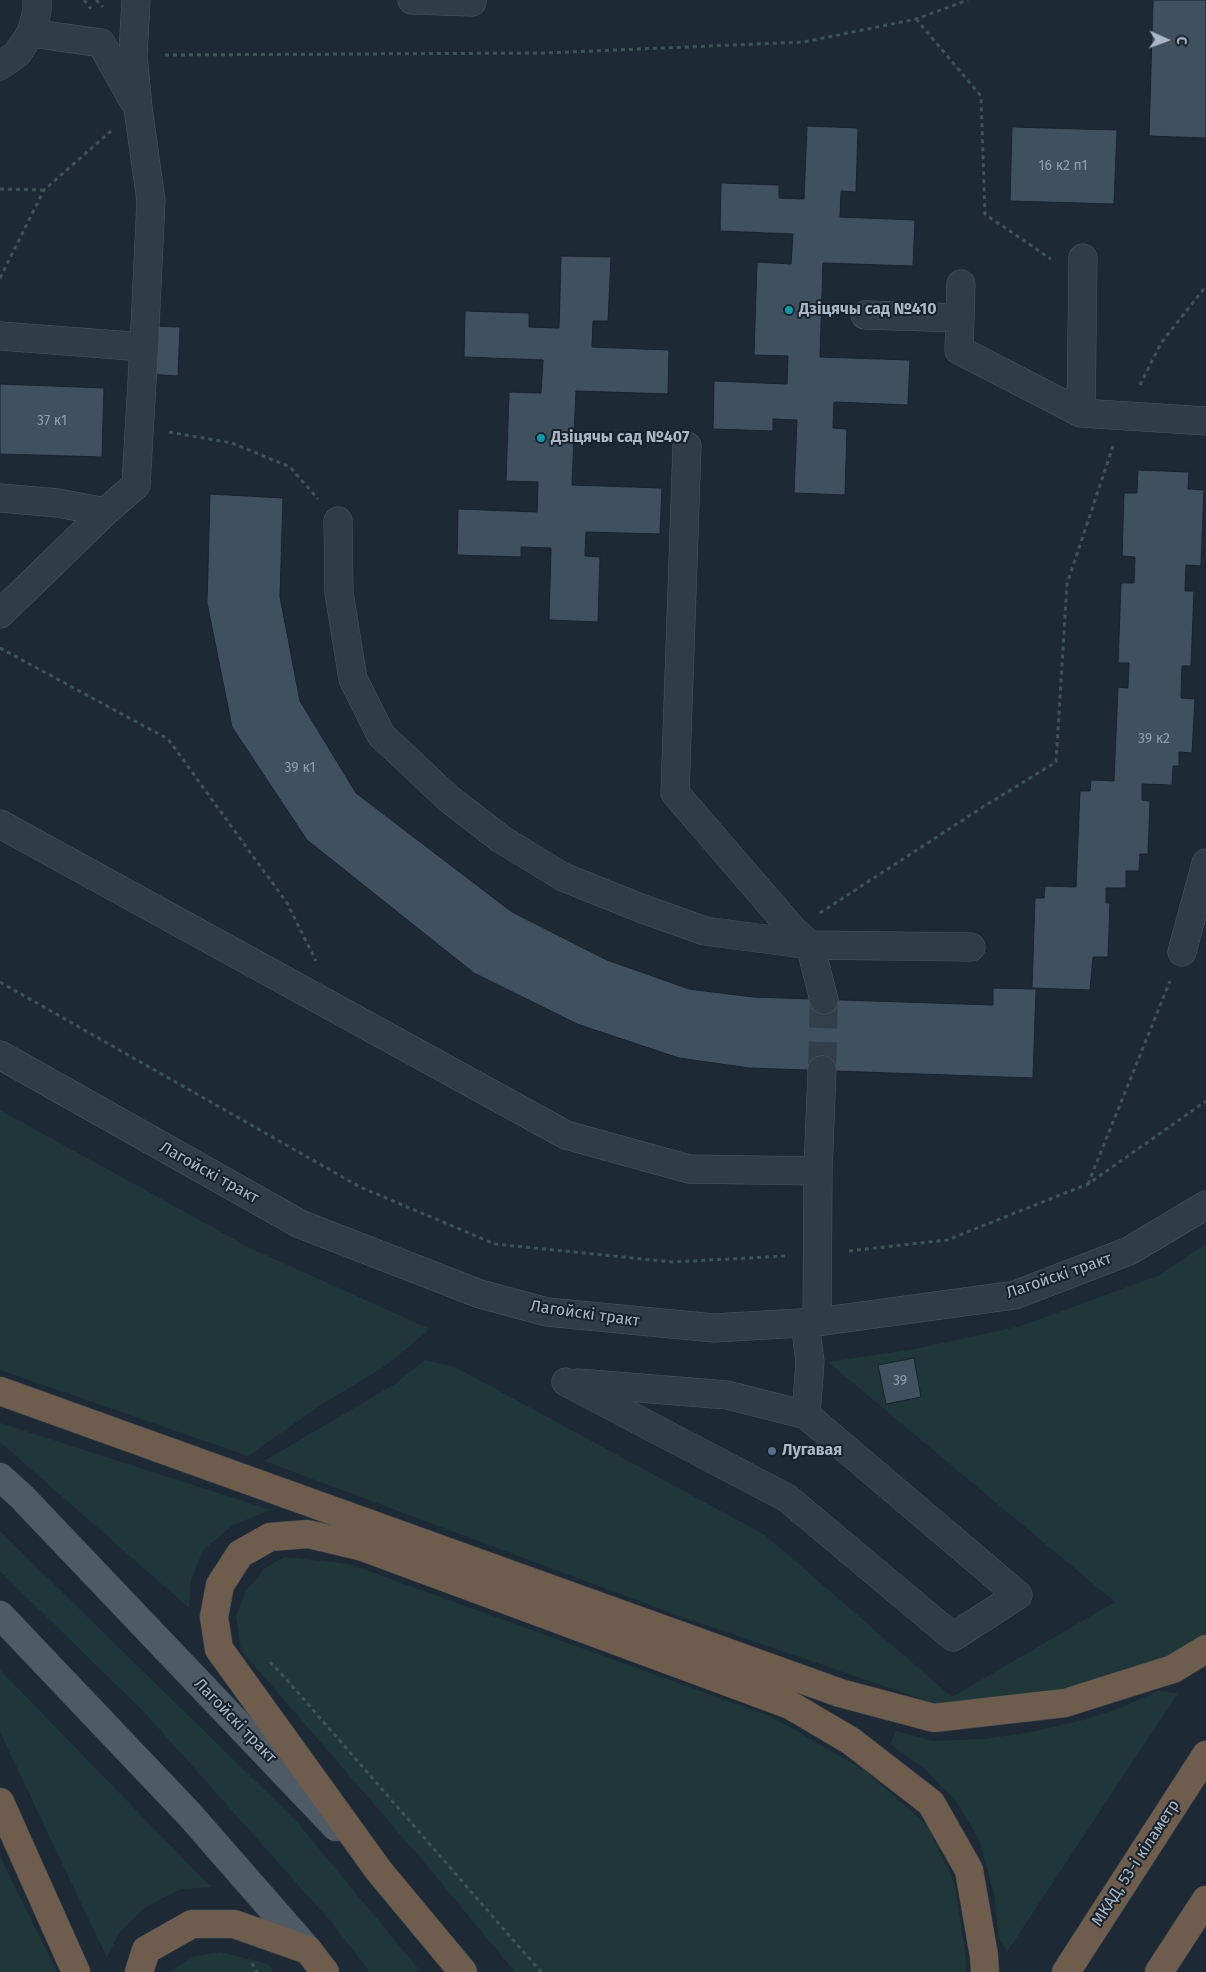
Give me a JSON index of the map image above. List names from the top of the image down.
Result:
{
  "streets": {
    "highway": ["Лагойскі тракт", "МКАД, 53-і кіламетр"]
  },
  "places": ["Дзіцячы сад №410", "Дзіцячы сад №407", "Лугавая"],
  "house_numbers": [
    "16 к2 п1",
    "37 к1",
    "39 к2",
    "39 к1",
    "39"
  ],
  "north": "right"
}
